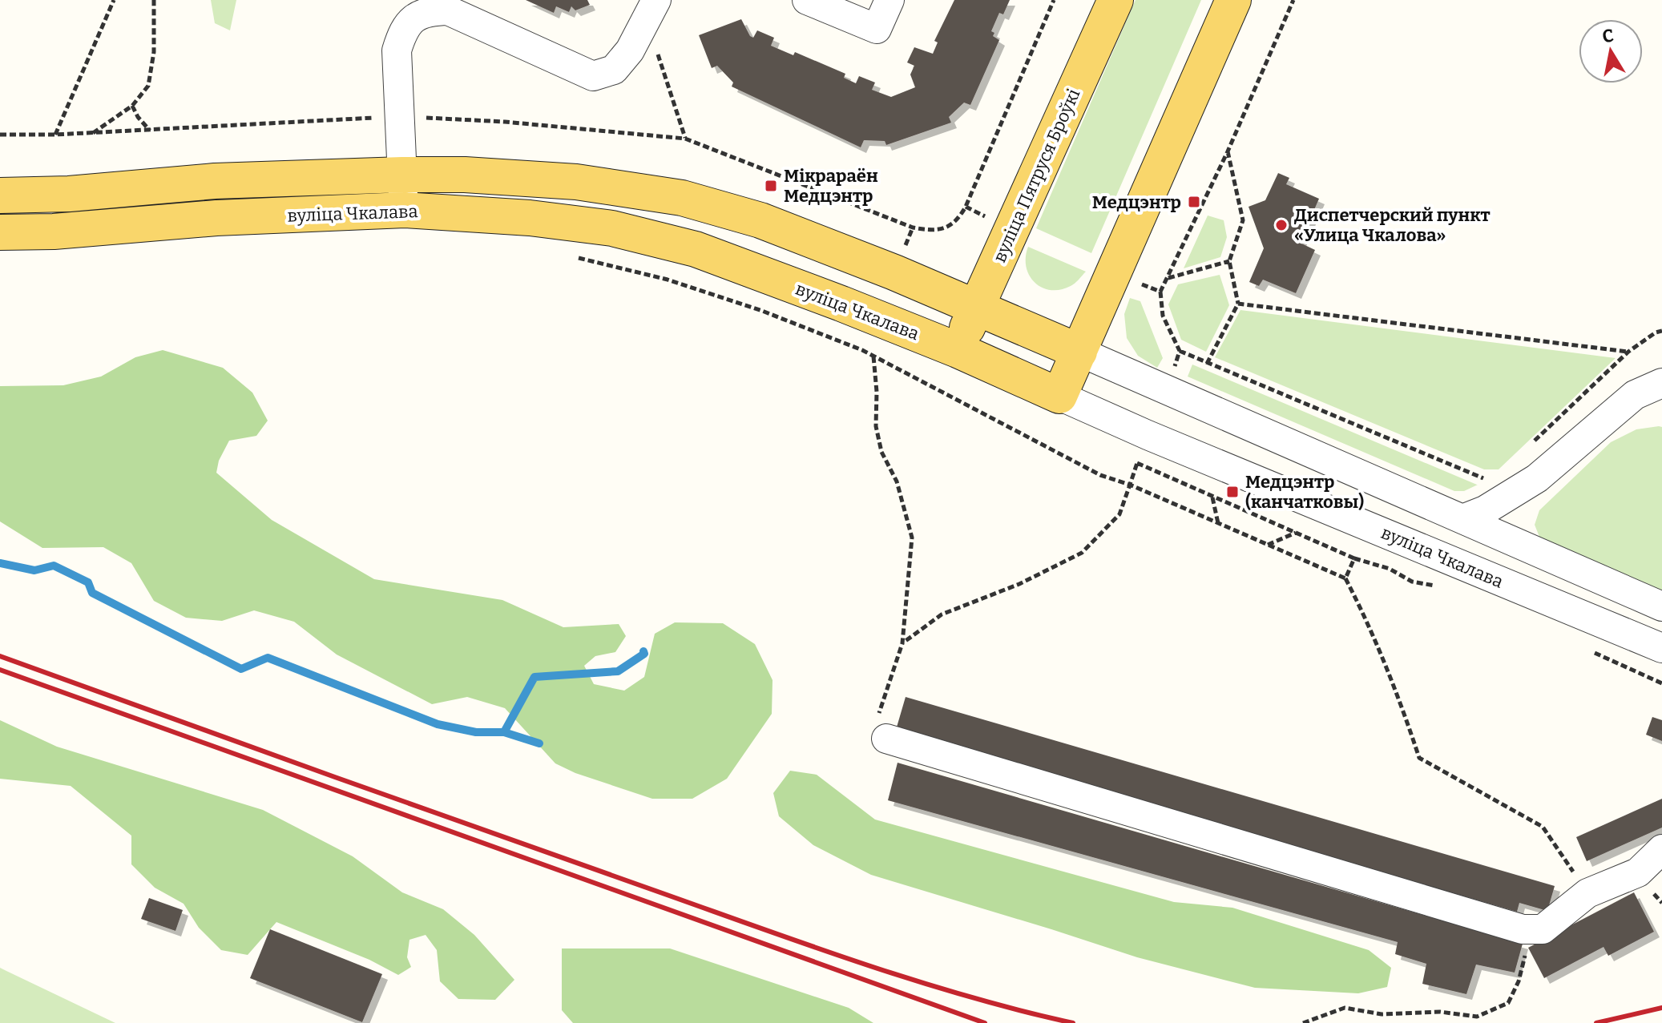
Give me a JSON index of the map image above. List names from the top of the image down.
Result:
{
  "streets": {
    "main road": ["вуліца Пятруся Броўкі", "вуліца Чкалава"]
  },
  "crossings": [
    ["вуліца Пятруся Броўкі", "вуліца Чкалава"]
  ],
  "places": {
    "transit": ["Мікрараён Медцэнтр", "Медцэнтр", "Медцэнтр (канчатковы)"],
    "other": ["Диспетчерский пункт «Улица Чкалова»"]
  },
  "north": "top"
}
